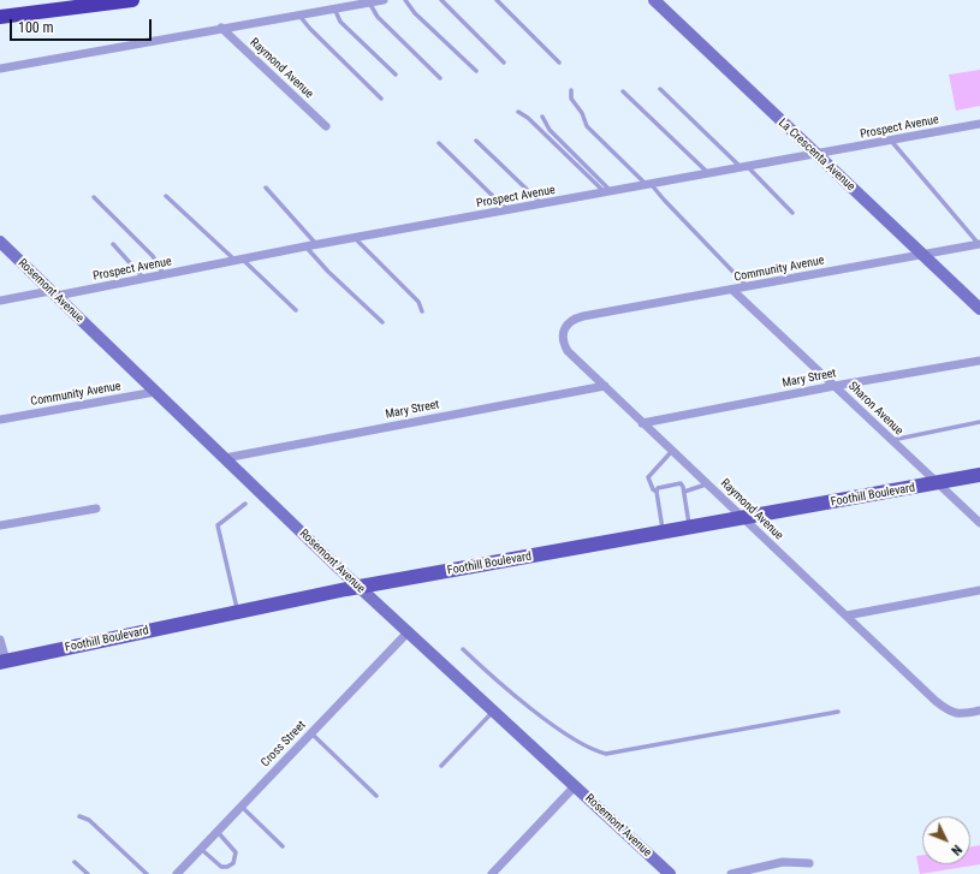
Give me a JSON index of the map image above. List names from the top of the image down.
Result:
{
  "streets": {
    "main road": ["Foothill Boulevard"],
    "street": [
      "Raymond Avenue",
      "Prospect Avenue",
      "La Crescenta Avenue",
      "Community Avenue",
      "Rosemont Avenue",
      "Mary Street",
      "Sharon Avenue",
      "Cross Street"
    ]
  },
  "crossings": [
    ["Raymond Avenue", "Community Avenue"],
    ["Raymond Avenue", "Mary Street"],
    ["Raymond Avenue", "Foothill Boulevard"],
    ["Prospect Avenue", "La Crescenta Avenue"],
    ["Prospect Avenue", "Rosemont Avenue"],
    ["La Crescenta Avenue", "Community Avenue"],
    ["Community Avenue", "Rosemont Avenue"],
    ["Community Avenue", "Sharon Avenue"],
    ["Rosemont Avenue", "Mary Street"],
    ["Rosemont Avenue", "Foothill Boulevard"],
    ["Rosemont Avenue", "Cross Street"],
    ["Mary Street", "Sharon Avenue"],
    ["Sharon Avenue", "Foothill Boulevard"]
  ],
  "scale_bar": "100 m",
  "north": "bottom right"
}
